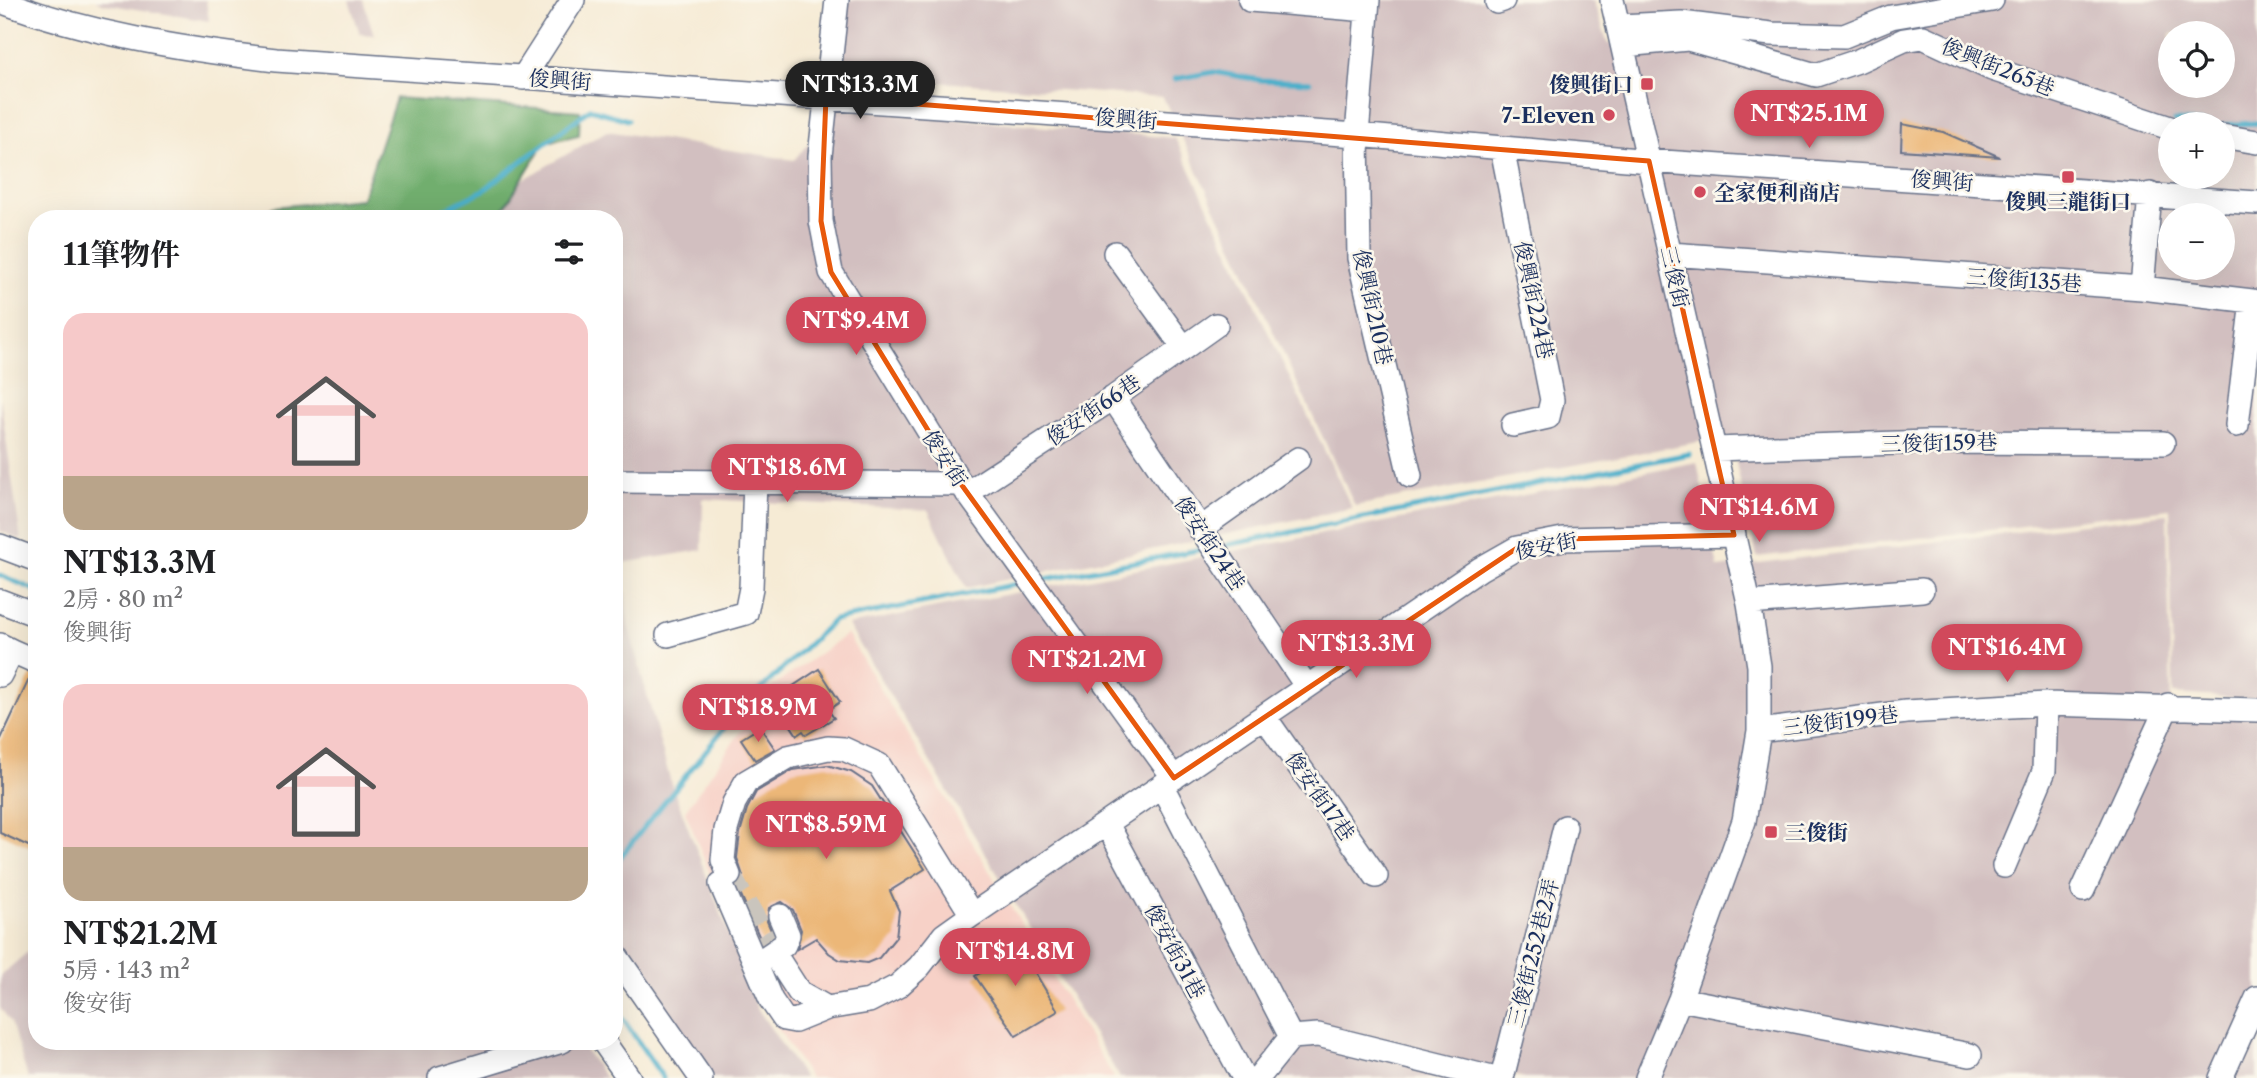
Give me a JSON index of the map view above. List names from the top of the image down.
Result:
{
  "streets": {
    "street": [
      "俊興街265巷",
      "俊興街",
      "三俊街",
      "三俊街135巷",
      "俊興街224巷",
      "俊興街210巷",
      "俊安街66巷",
      "三俊街159巷",
      "俊安街",
      "俊安街24巷",
      "三俊街199巷",
      "俊安街17巷",
      "俊安街31巷",
      "三俊街252巷2弄"
    ]
  },
  "crossings": [
    ["俊興街265巷", "三俊街"],
    ["俊興街", "三俊街"],
    ["俊興街", "俊興街224巷"],
    ["俊興街", "俊興街210巷"],
    ["俊興街", "俊安街"],
    ["三俊街", "三俊街135巷"],
    ["三俊街", "三俊街159巷"],
    ["三俊街", "俊安街"],
    ["三俊街", "三俊街199巷"],
    ["俊安街66巷", "俊安街"],
    ["俊安街66巷", "俊安街24巷"],
    ["俊安街", "俊安街24巷"],
    ["俊安街", "俊安街17巷"],
    ["俊安街", "俊安街31巷"]
  ],
  "places": {
    "transit": ["俊興街口", "俊興三龍街口", "三俊街"],
    "other": ["7-Eleven", "全家便利商店"]
  },
  "page": {
    "map_buttons": ["+", "−"],
    "price": [
      "NT$13.3M",
      "NT$25.1M",
      "NT$9.4M",
      "NT$18.6M",
      "NT$14.6M",
      "NT$13.3M",
      "NT$16.4M",
      "NT$21.2M",
      "NT$18.9M",
      "NT$8.59M",
      "NT$14.8M"
    ],
    "heading": "11筆物件",
    "list": [
      {
        "name": "NT$13.3M",
        "note": "2房 · 80 m² · 俊興街"
      },
      {
        "name": "NT$21.2M",
        "note": "5房 · 143 m² · 俊安街"
      }
    ]
  }
}
